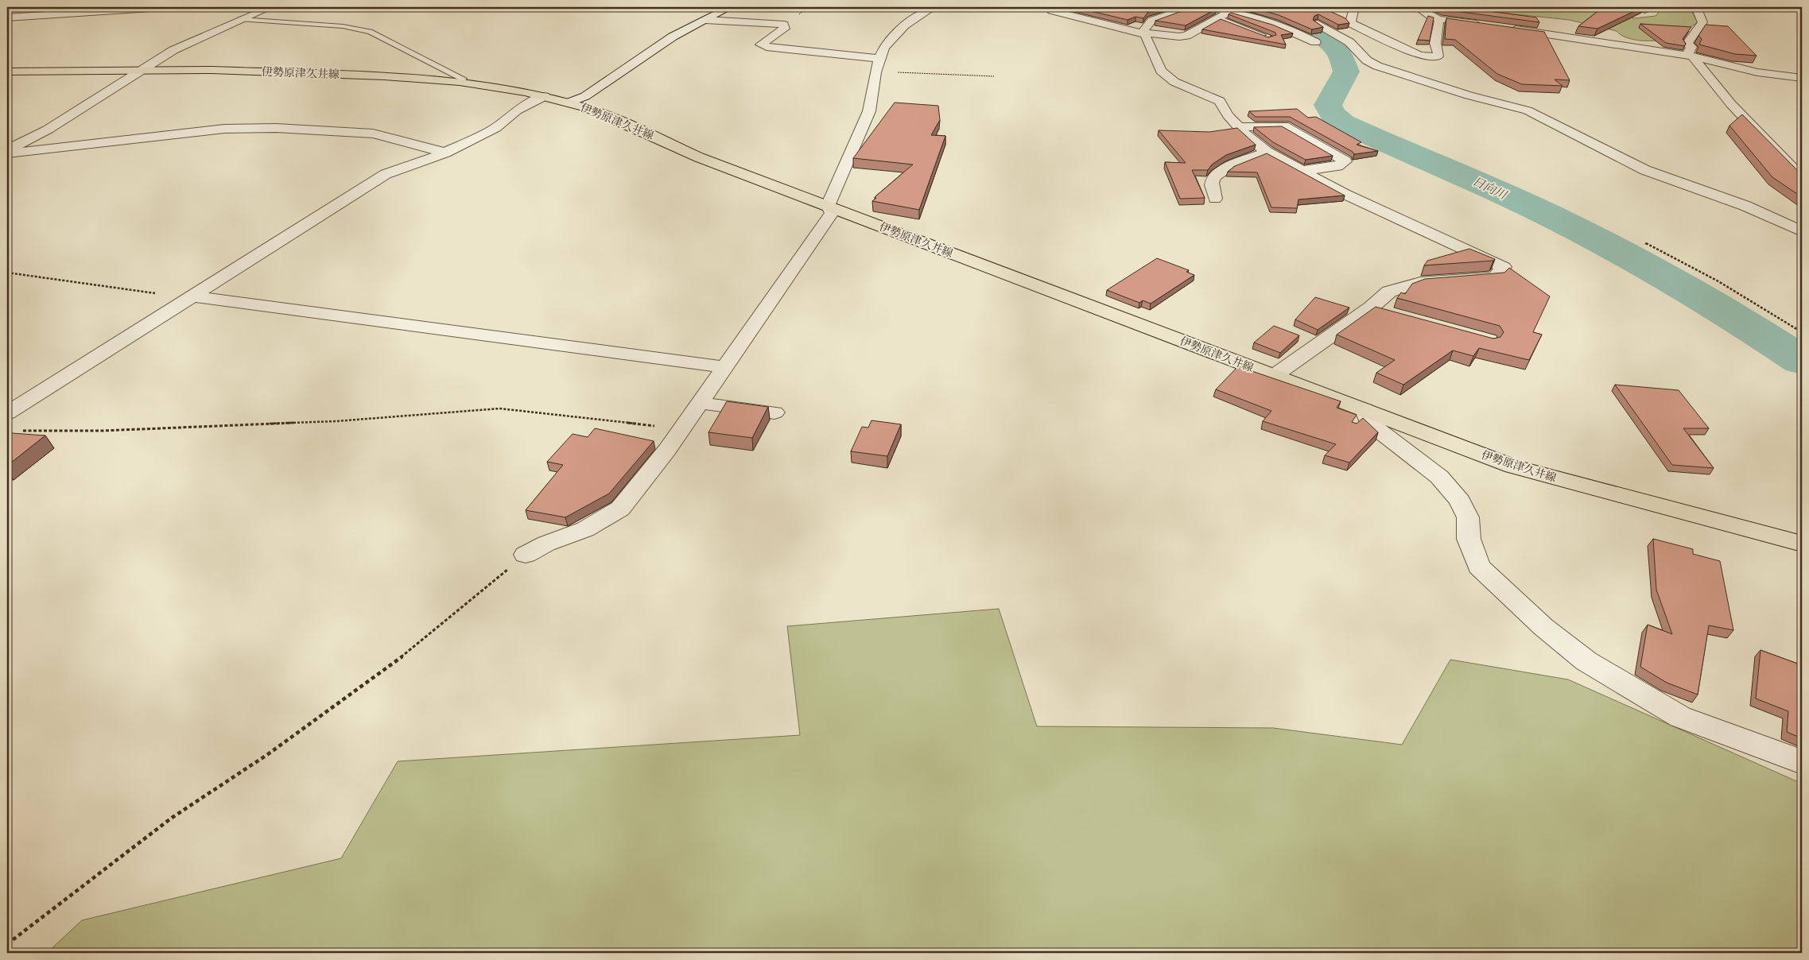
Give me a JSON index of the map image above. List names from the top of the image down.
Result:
{
  "streets": {
    "main road": ["伊勢原津久井線"]
  },
  "water": ["日向川"]
}
